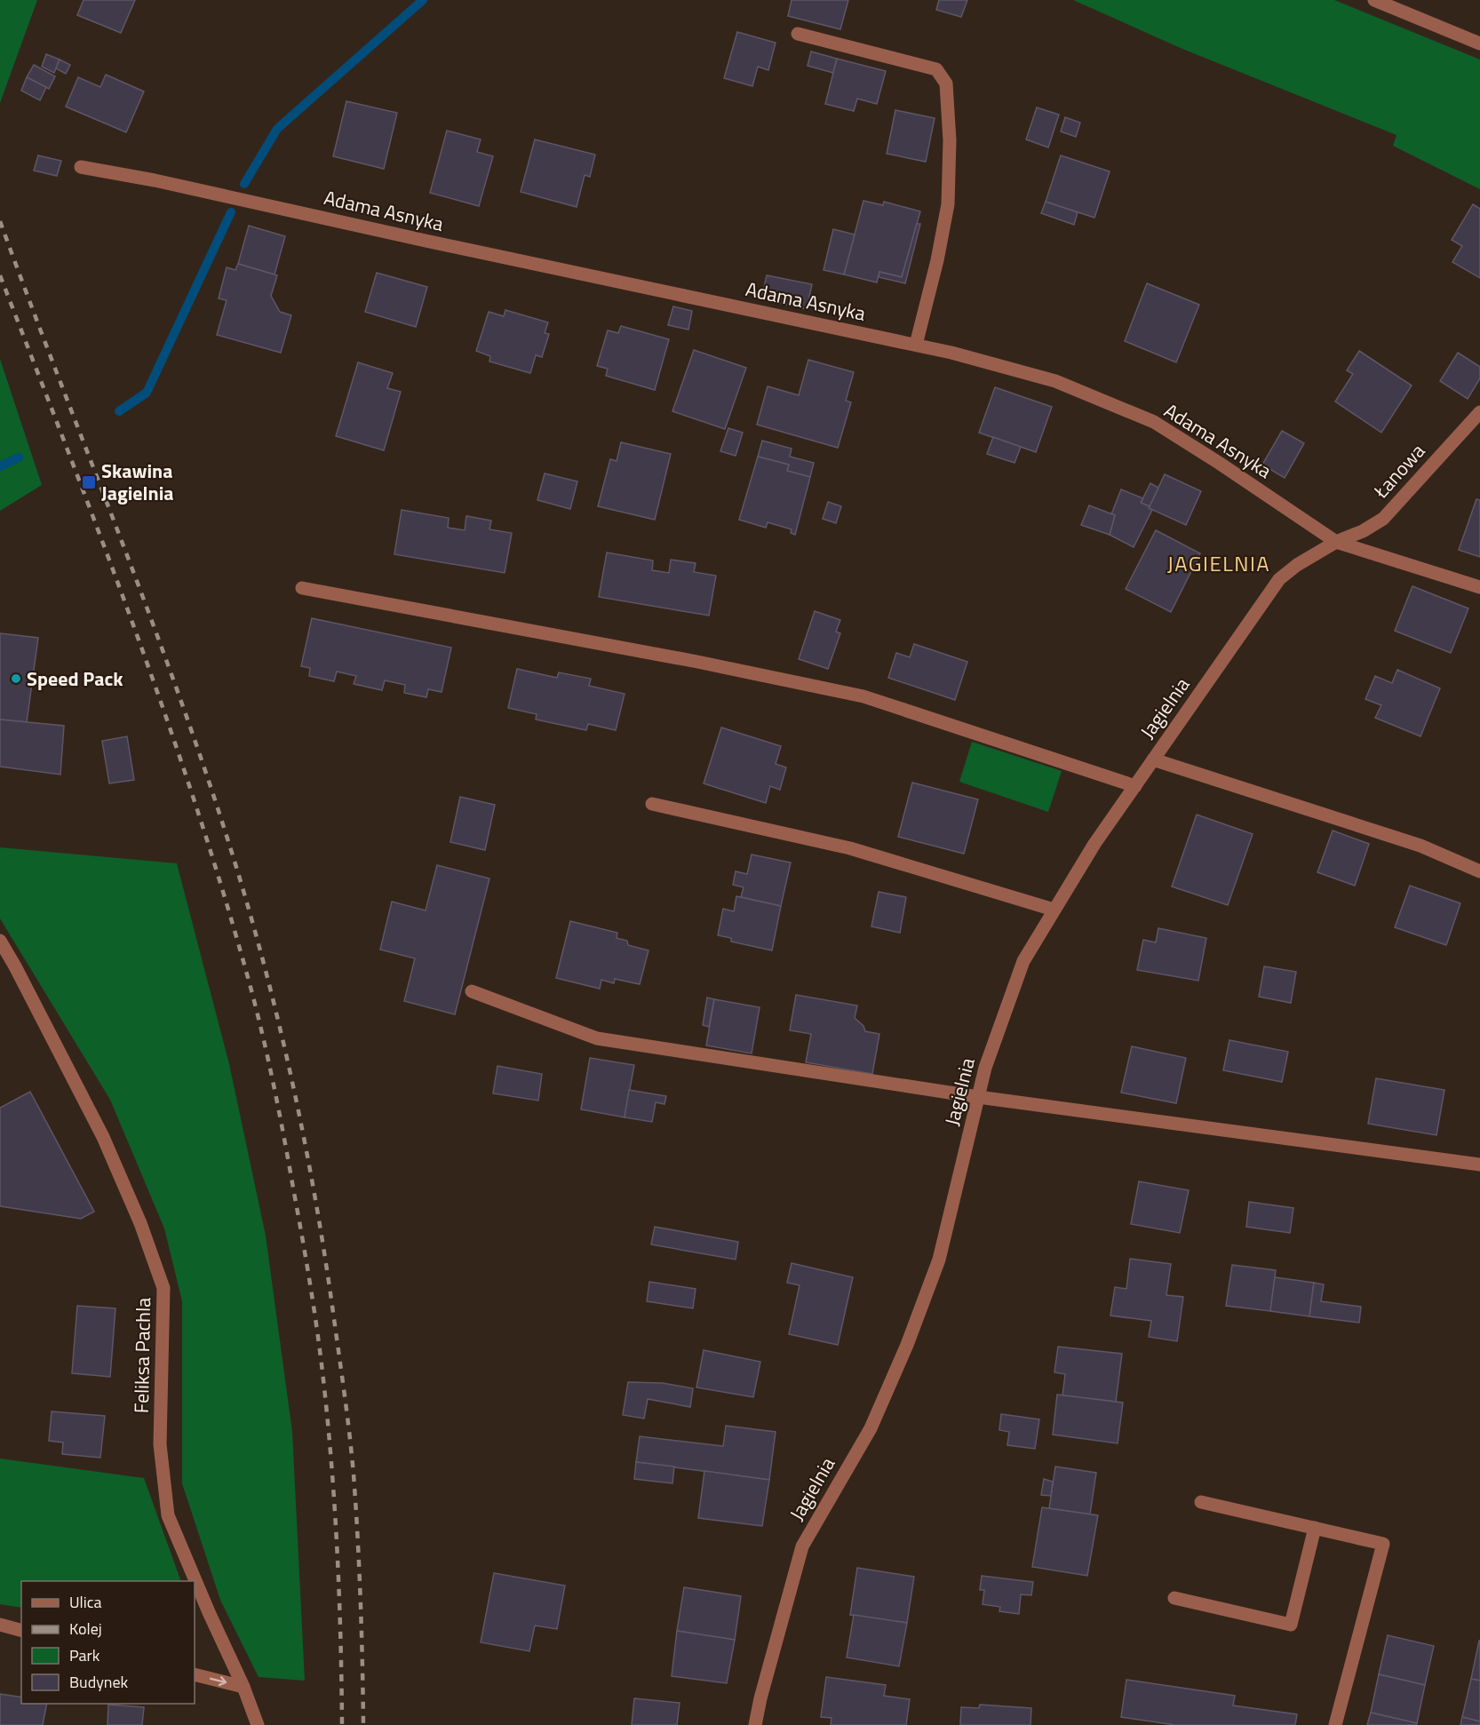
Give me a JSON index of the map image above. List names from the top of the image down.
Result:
{
  "streets": {
    "street": [
      "Adama Asnyka",
      "Łanowa",
      "Jagielnia",
      "Feliksa Pachla"
    ]
  },
  "crossings": [
    ["Adama Asnyka", "Łanowa"],
    ["Adama Asnyka", "Jagielnia"],
    ["Łanowa", "Jagielnia"]
  ],
  "districts": ["JAGIELNIA"],
  "places": {
    "transit": ["Skawina Jagielnia"],
    "other": ["Speed Pack"]
  },
  "legend": [
    "Ulica",
    "Kolej",
    "Park",
    "Budynek"
  ]
}
